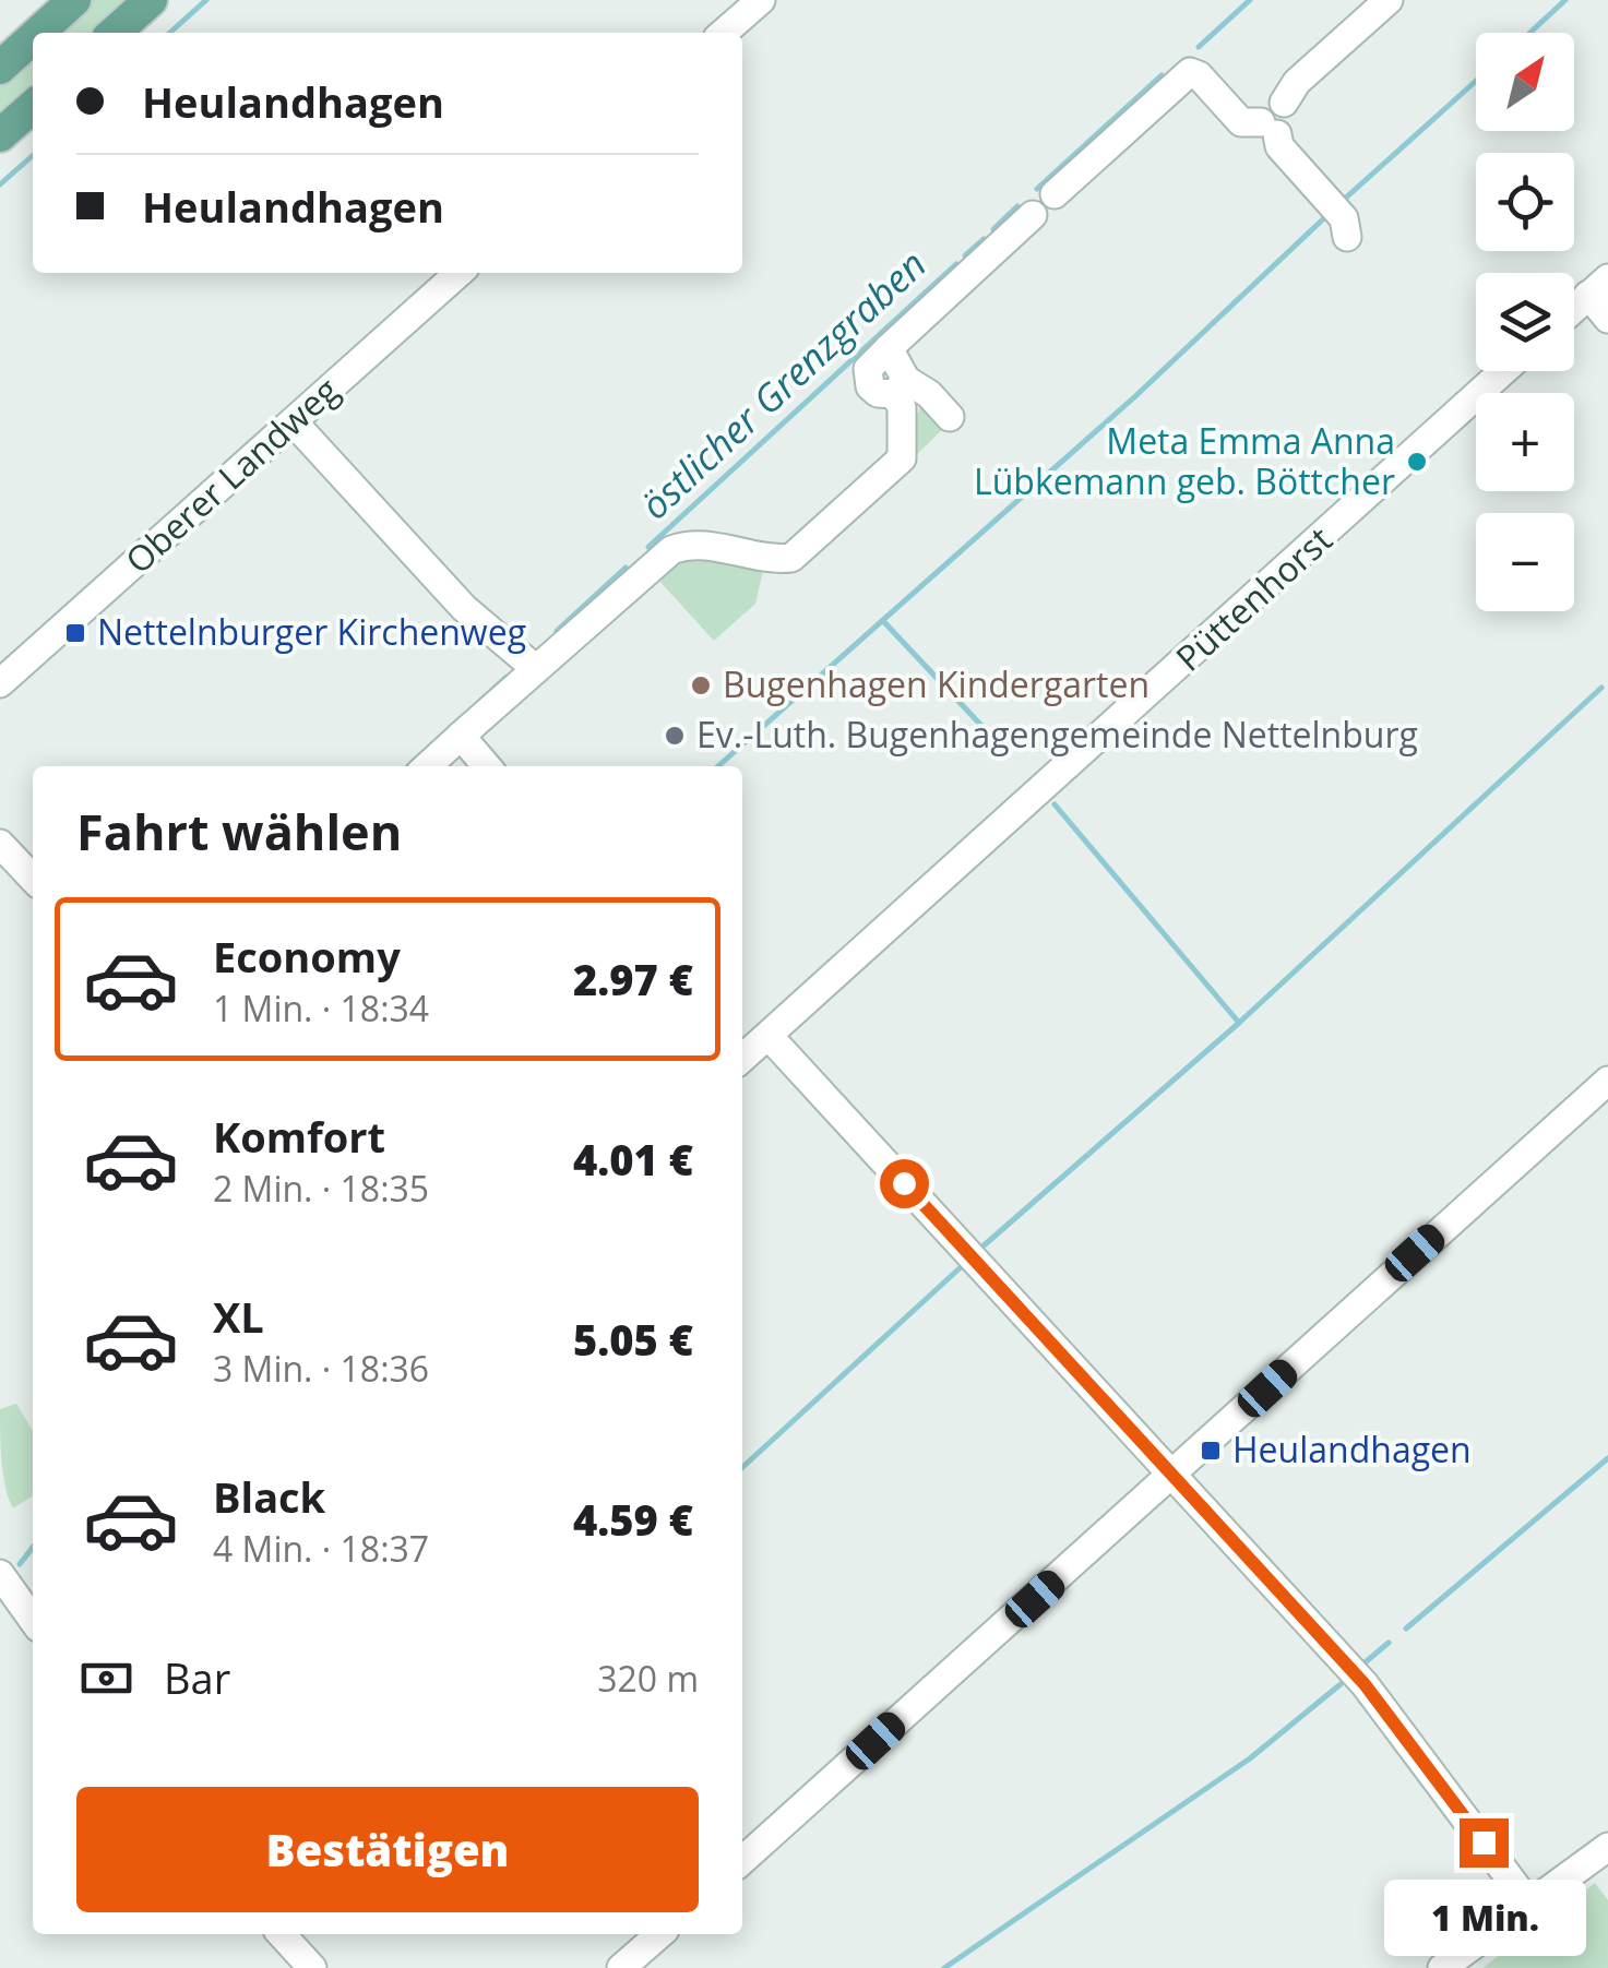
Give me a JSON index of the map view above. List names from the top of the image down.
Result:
{
  "streets": {
    "street": ["Oberer Landweg", "Püttenhorst"]
  },
  "water": ["östlicher Grenzgraben"],
  "places": {
    "other": ["Meta Emma Anna Lübkemann geb. Böttcher", "Bugenhagen Kindergarten", "Ev.-Luth. Bugenhagengemeinde Nettelnburg"],
    "transit": ["Nettelnburger Kirchenweg", "Heulandhagen"]
  },
  "north": "top right",
  "page": {
    "map_buttons": ["+", "−"],
    "banner": ["Heulandhagen", "Heulandhagen"],
    "heading": "Fahrt wählen",
    "list": [
      {
        "name": "Economy",
        "note": "1 Min. · 18:34",
        "value": "2.97 €"
      },
      {
        "name": "Komfort",
        "note": "2 Min. · 18:35",
        "value": "4.01 €"
      },
      {
        "name": "XL",
        "note": "3 Min. · 18:36",
        "value": "5.05 €"
      },
      {
        "name": "Black",
        "note": "4 Min. · 18:37",
        "value": "4.59 €"
      }
    ],
    "pay": ["Bar", "320 m"],
    "buttons": "Bestätigen",
    "bubble": "1 Min."
  }
}
